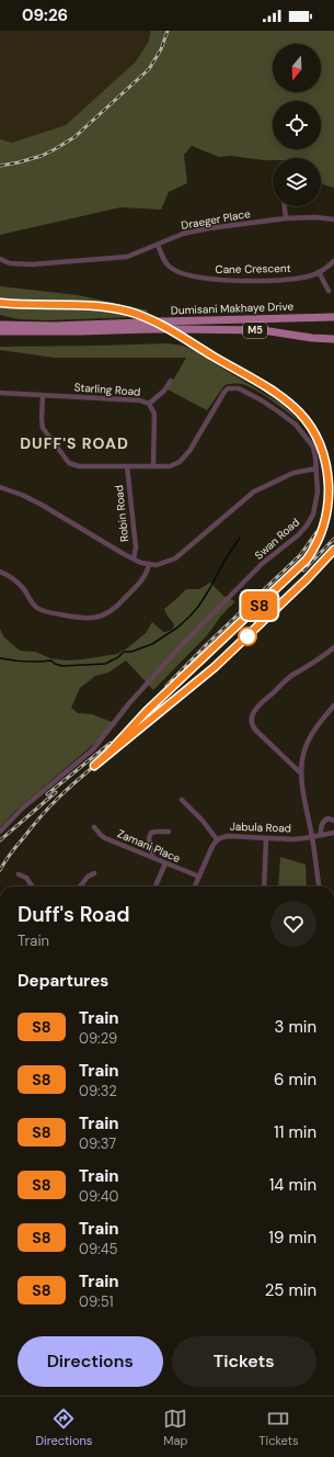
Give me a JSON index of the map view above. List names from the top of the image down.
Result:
{
  "streets": {
    "main road": ["Dumisani Makhaye Drive", "M5"],
    "street": [
      "Draeger Place",
      "Cane Crescent",
      "Starling Road",
      "Robin Road",
      "Swan Road",
      "Jabula Road",
      "Zamani Place"
    ]
  },
  "crossings": [
    ["Draeger Place", "Cane Crescent"],
    ["Starling Road", "Swan Road"],
    ["Jabula Road", "Zamani Place"]
  ],
  "districts": ["DUFF'S ROAD"],
  "north": "bottom",
  "page": {
    "status": "09:26",
    "on_map": "S8",
    "heading": [
      ["Duff's Road", "Train"],
      "Departures"
    ],
    "list": [
      {
        "mark": "S8",
        "name": "Train",
        "note": "09:29",
        "value": "3 min"
      },
      {
        "mark": "S8",
        "name": "Train",
        "note": "09:32",
        "value": "6 min"
      },
      {
        "mark": "S8",
        "name": "Train",
        "note": "09:37",
        "value": "11 min"
      },
      {
        "mark": "S8",
        "name": "Train",
        "note": "09:40",
        "value": "14 min"
      },
      {
        "mark": "S8",
        "name": "Train",
        "note": "09:45",
        "value": "19 min"
      },
      {
        "mark": "S8",
        "name": "Train",
        "note": "09:51",
        "value": "25 min"
      }
    ],
    "buttons": ["Directions", "Tickets"],
    "tabs": ["Directions", "Map", "Tickets"]
  }
}
